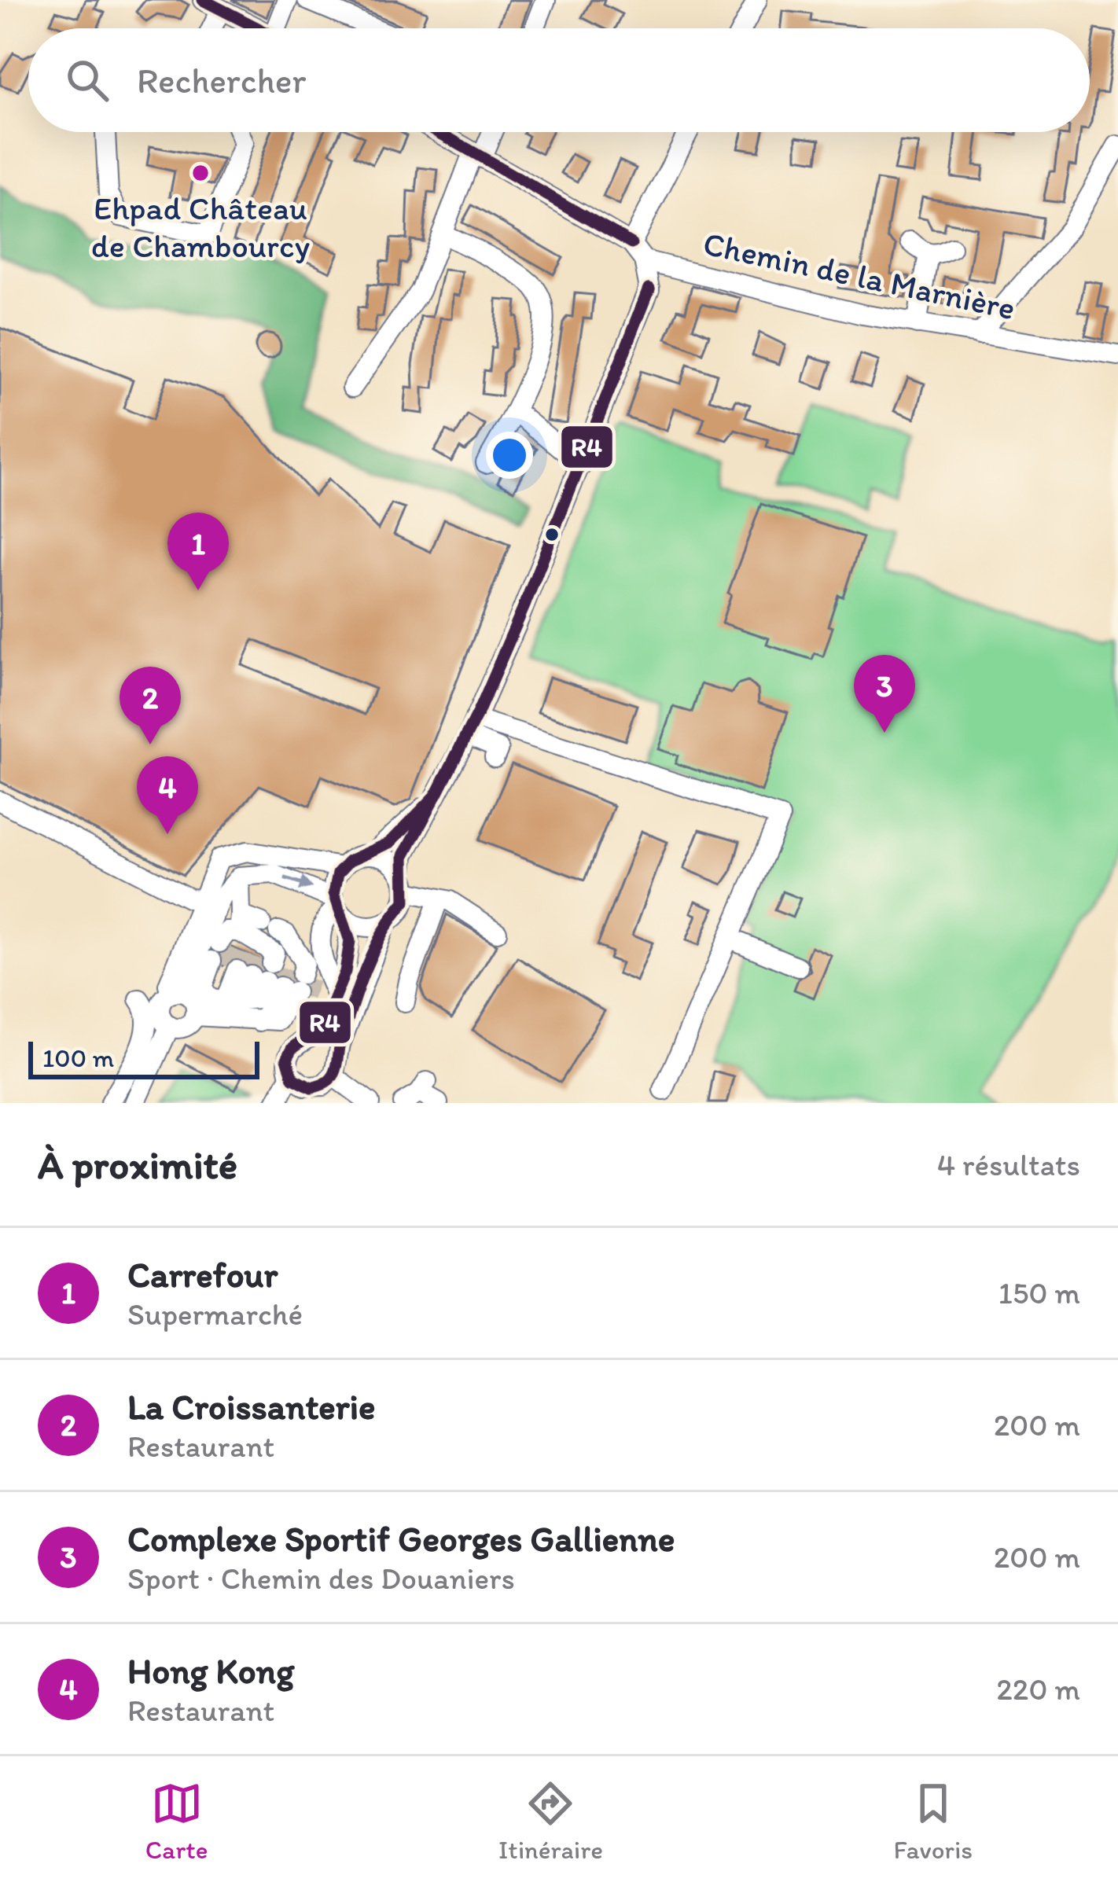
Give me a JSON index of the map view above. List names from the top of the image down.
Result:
{
  "streets": {
    "street": ["Chemin de la Marnière"]
  },
  "places": ["Ehpad Château de Chambourcy"],
  "lines": ["transit line R4"],
  "scale_bar": "100 m",
  "page": {
    "search": "Rechercher",
    "pins": [
      "1",
      "3",
      "2",
      "4"
    ],
    "scale": "100 m",
    "heading": ["À proximité", "4 résultats"],
    "list": [
      {
        "mark": "1",
        "name": "Carrefour",
        "note": "Supermarché",
        "value": "150 m"
      },
      {
        "mark": "2",
        "name": "La Croissanterie",
        "note": "Restaurant",
        "value": "200 m"
      },
      {
        "mark": "3",
        "name": "Complexe Sportif Georges Gallienne",
        "note": "Sport · Chemin des Douaniers",
        "value": "200 m"
      },
      {
        "mark": "4",
        "name": "Hong Kong",
        "note": "Restaurant",
        "value": "220 m"
      }
    ],
    "nav": ["Carte", "Itinéraire", "Favoris"]
  }
}
